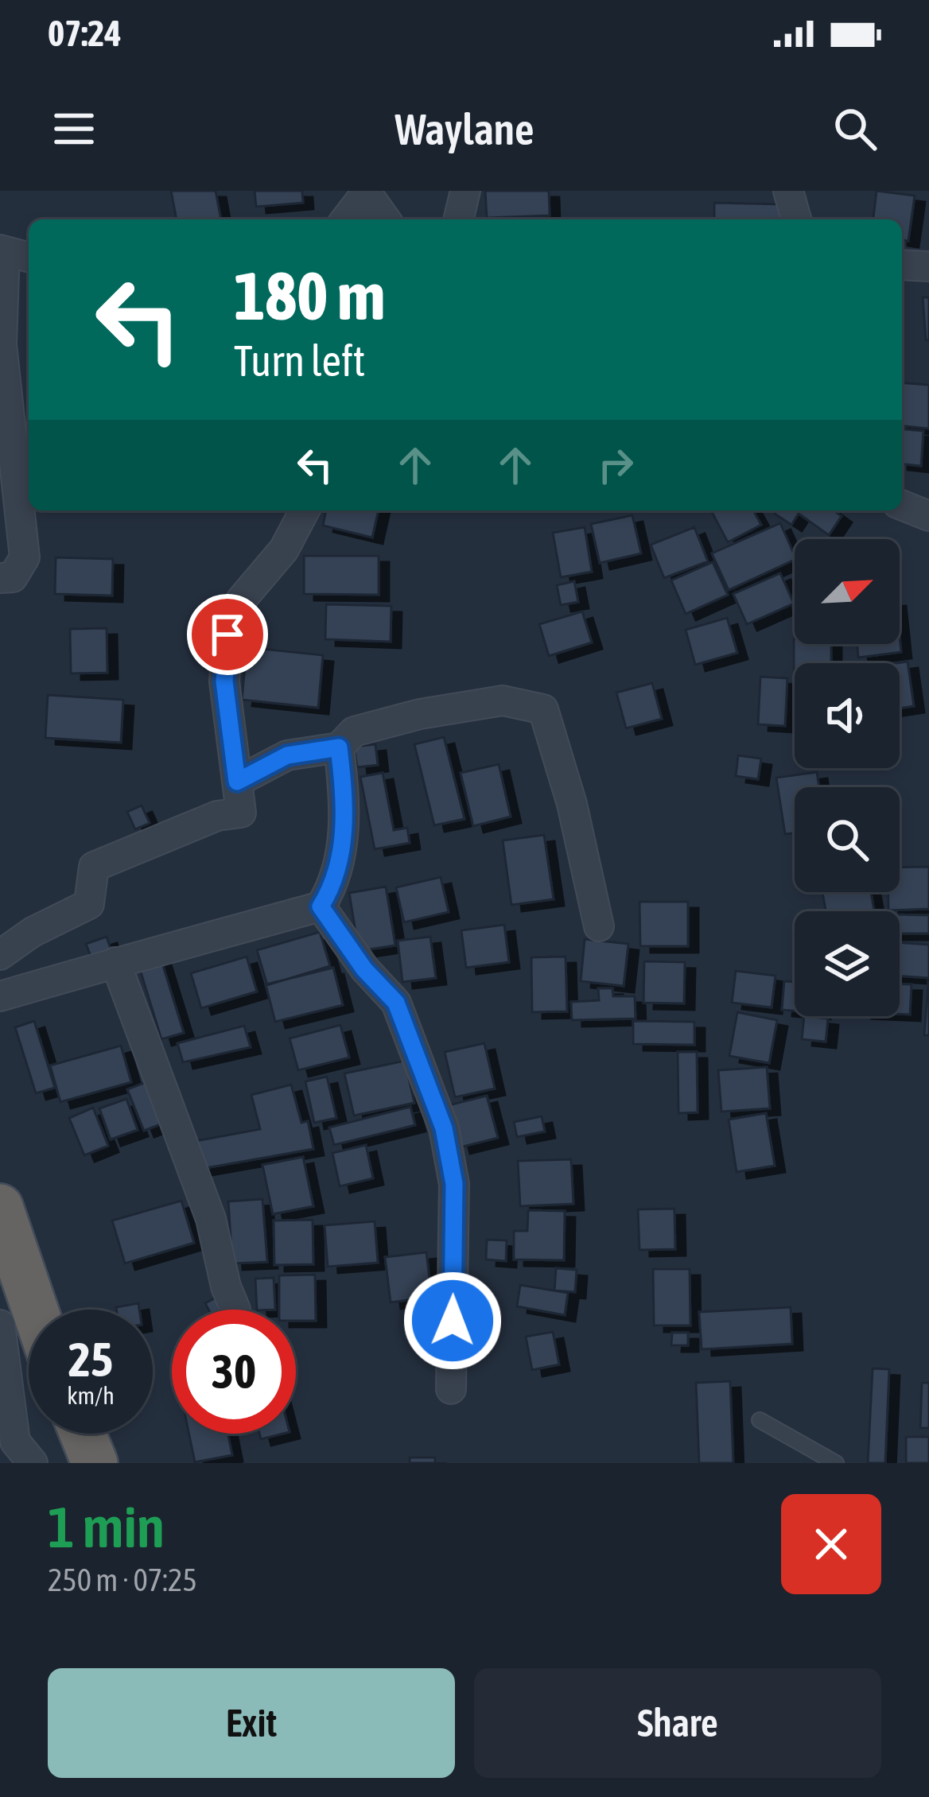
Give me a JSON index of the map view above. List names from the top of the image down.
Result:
{
  "north": "top right",
  "page": {
    "status": "07:24",
    "header": "Waylane",
    "turn": ["180 m", "Turn left"],
    "speed": "25 km/h",
    "limit": "30",
    "heading": ["1 min", "250 m · 07:25"],
    "buttons": ["Exit", "Share"]
  }
}
